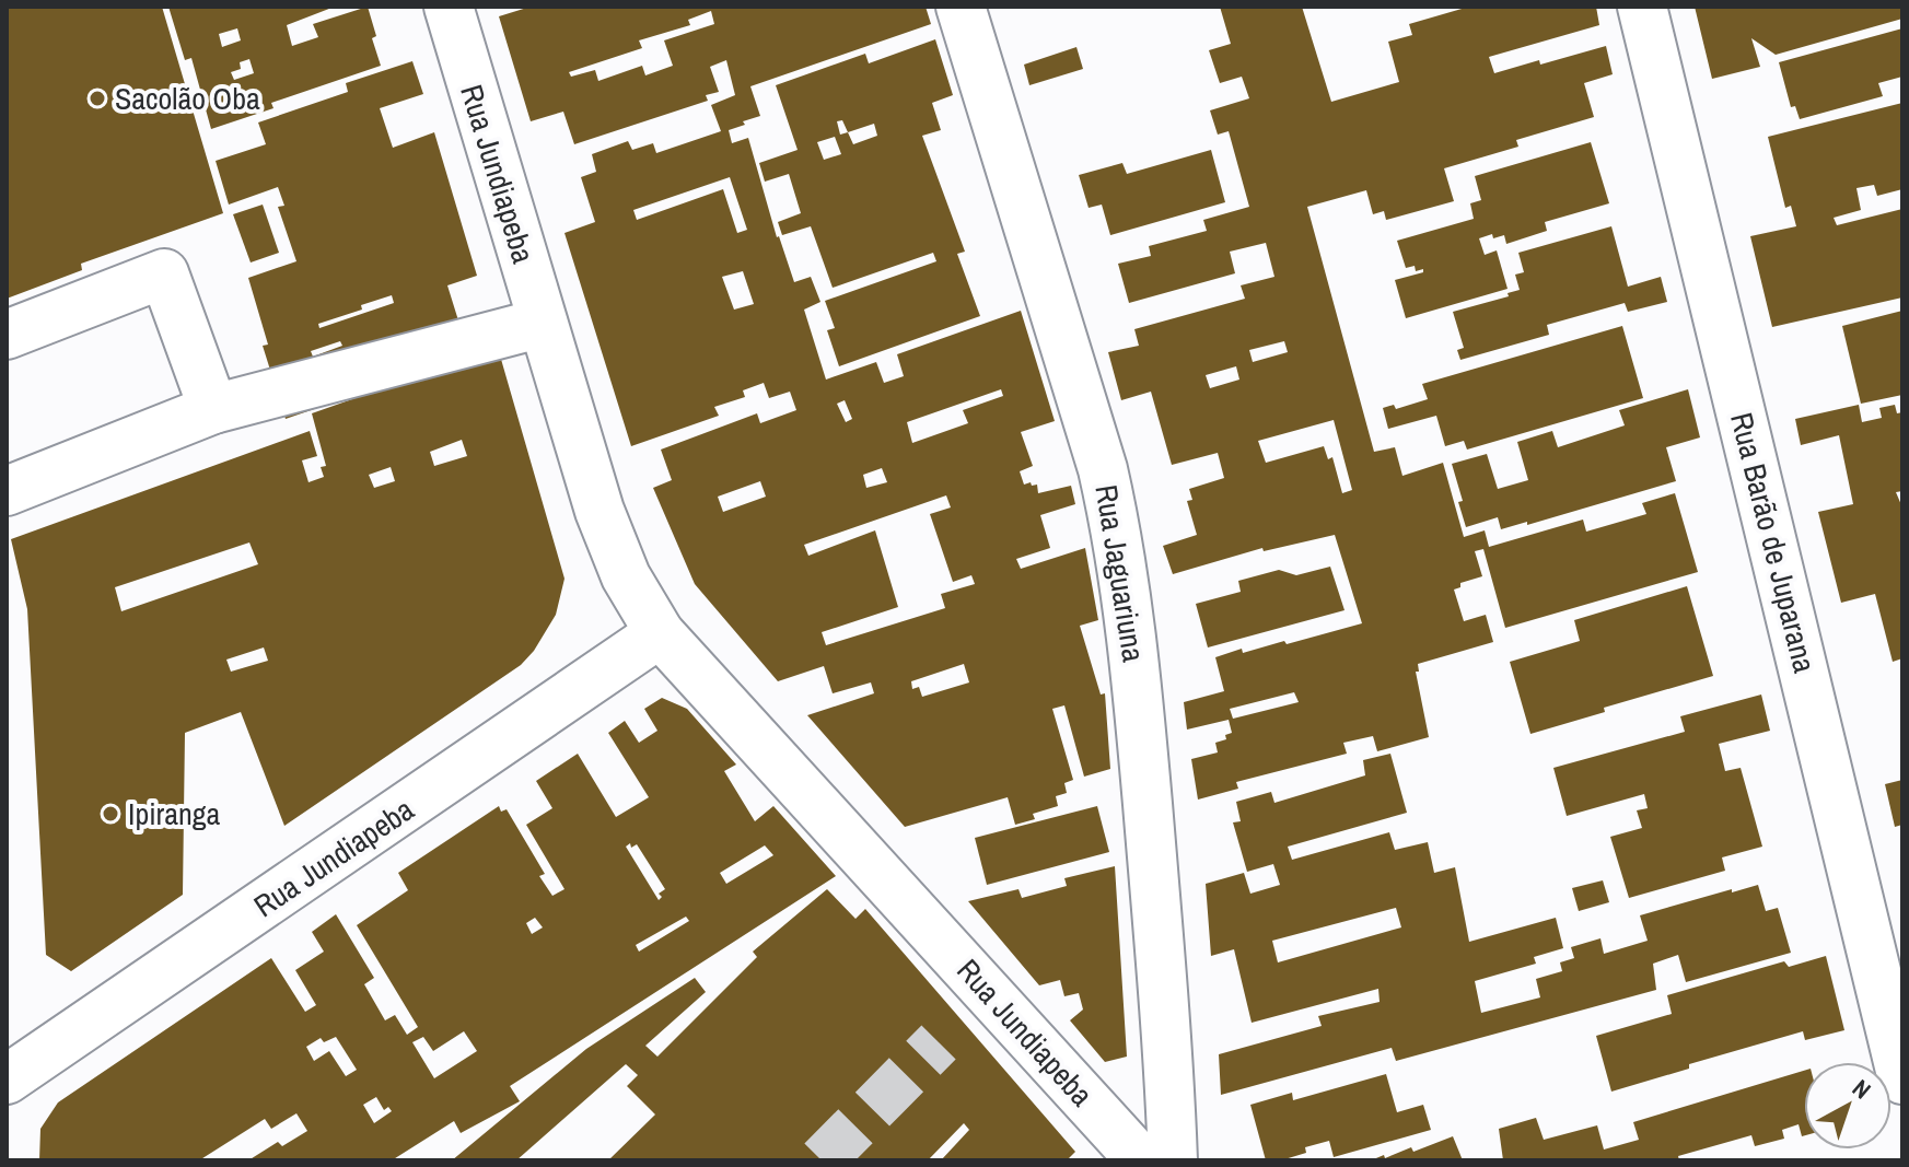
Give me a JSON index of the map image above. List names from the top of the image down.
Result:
{
  "streets": {
    "street": ["Rua Jundiapeba", "Rua Barão de Juparana", "Rua Jaguariuna"]
  },
  "places": ["Sacolão Oba", "Ipiranga"],
  "north": "top right"
}
